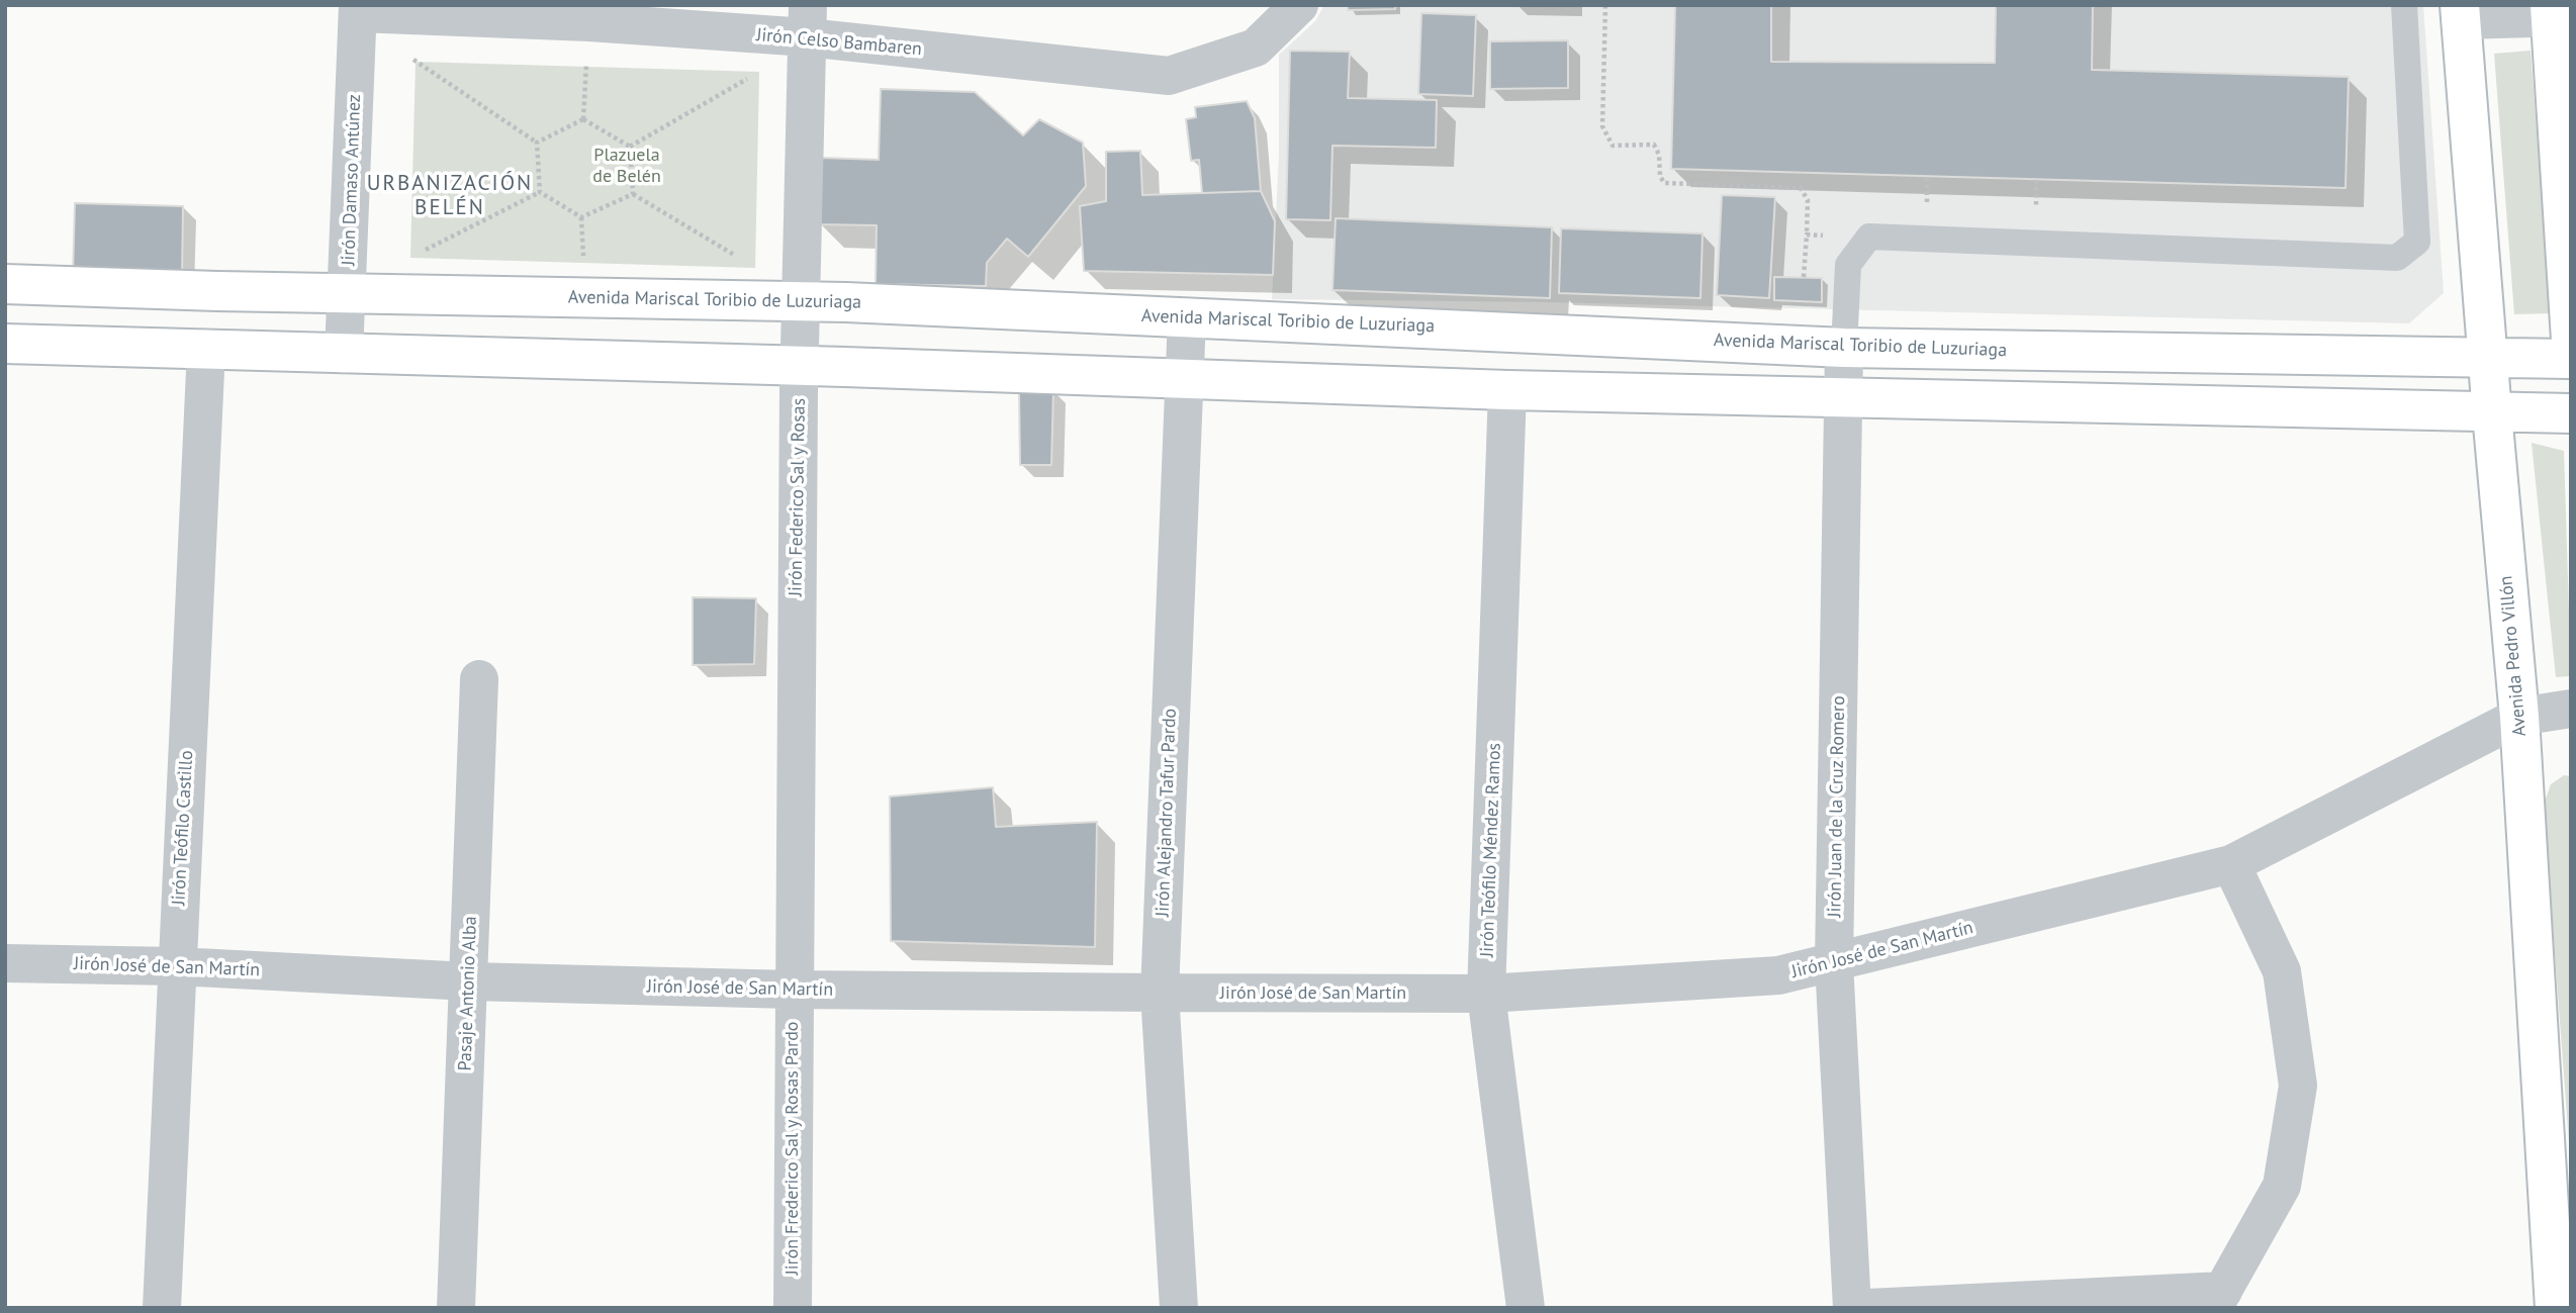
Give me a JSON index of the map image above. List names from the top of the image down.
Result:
{
  "streets": {
    "main road": ["Avenida Mariscal Toribio de Luzuriaga", "Avenida Pedro Villón"],
    "street": [
      "Jirón Celso Bambaren",
      "Jirón Damaso Antúnez",
      "Jirón Federico Sal y Rosas",
      "Jirón Juan de la Cruz Romero",
      "Jirón Alejandro Tafur Pardo",
      "Jirón Teófilo Castillo",
      "Jirón Teófilo Méndez Ramos",
      "Jirón José de San Martín",
      "Pasaje Antonio Alba",
      "Jirón Frederico Sal y Rosas Pardo"
    ]
  },
  "crossings": [
    ["Jirón Celso Bambaren", "Jirón Damaso Antúnez"],
    ["Jirón Celso Bambaren", "Jirón Federico Sal y Rosas"],
    ["Jirón Damaso Antúnez", "Avenida Mariscal Toribio de Luzuriaga"],
    ["Avenida Mariscal Toribio de Luzuriaga", "Jirón Federico Sal y Rosas"],
    ["Avenida Mariscal Toribio de Luzuriaga", "Avenida Pedro Villón"],
    ["Avenida Mariscal Toribio de Luzuriaga", "Jirón Juan de la Cruz Romero"],
    ["Avenida Mariscal Toribio de Luzuriaga", "Jirón Alejandro Tafur Pardo"],
    ["Jirón Federico Sal y Rosas", "Jirón José de San Martín"],
    ["Jirón Federico Sal y Rosas", "Jirón Frederico Sal y Rosas Pardo"],
    ["Avenida Pedro Villón", "Jirón José de San Martín"],
    ["Jirón Juan de la Cruz Romero", "Jirón José de San Martín"],
    ["Jirón Alejandro Tafur Pardo", "Jirón José de San Martín"],
    ["Jirón Teófilo Castillo", "Jirón José de San Martín"],
    ["Jirón Teófilo Méndez Ramos", "Jirón José de San Martín"],
    ["Jirón José de San Martín", "Pasaje Antonio Alba"],
    ["Jirón José de San Martín", "Jirón Frederico Sal y Rosas Pardo"]
  ],
  "districts": ["URBANIZACIÓN BELÉN"],
  "parks": ["Plazuela de Belén"]
}
